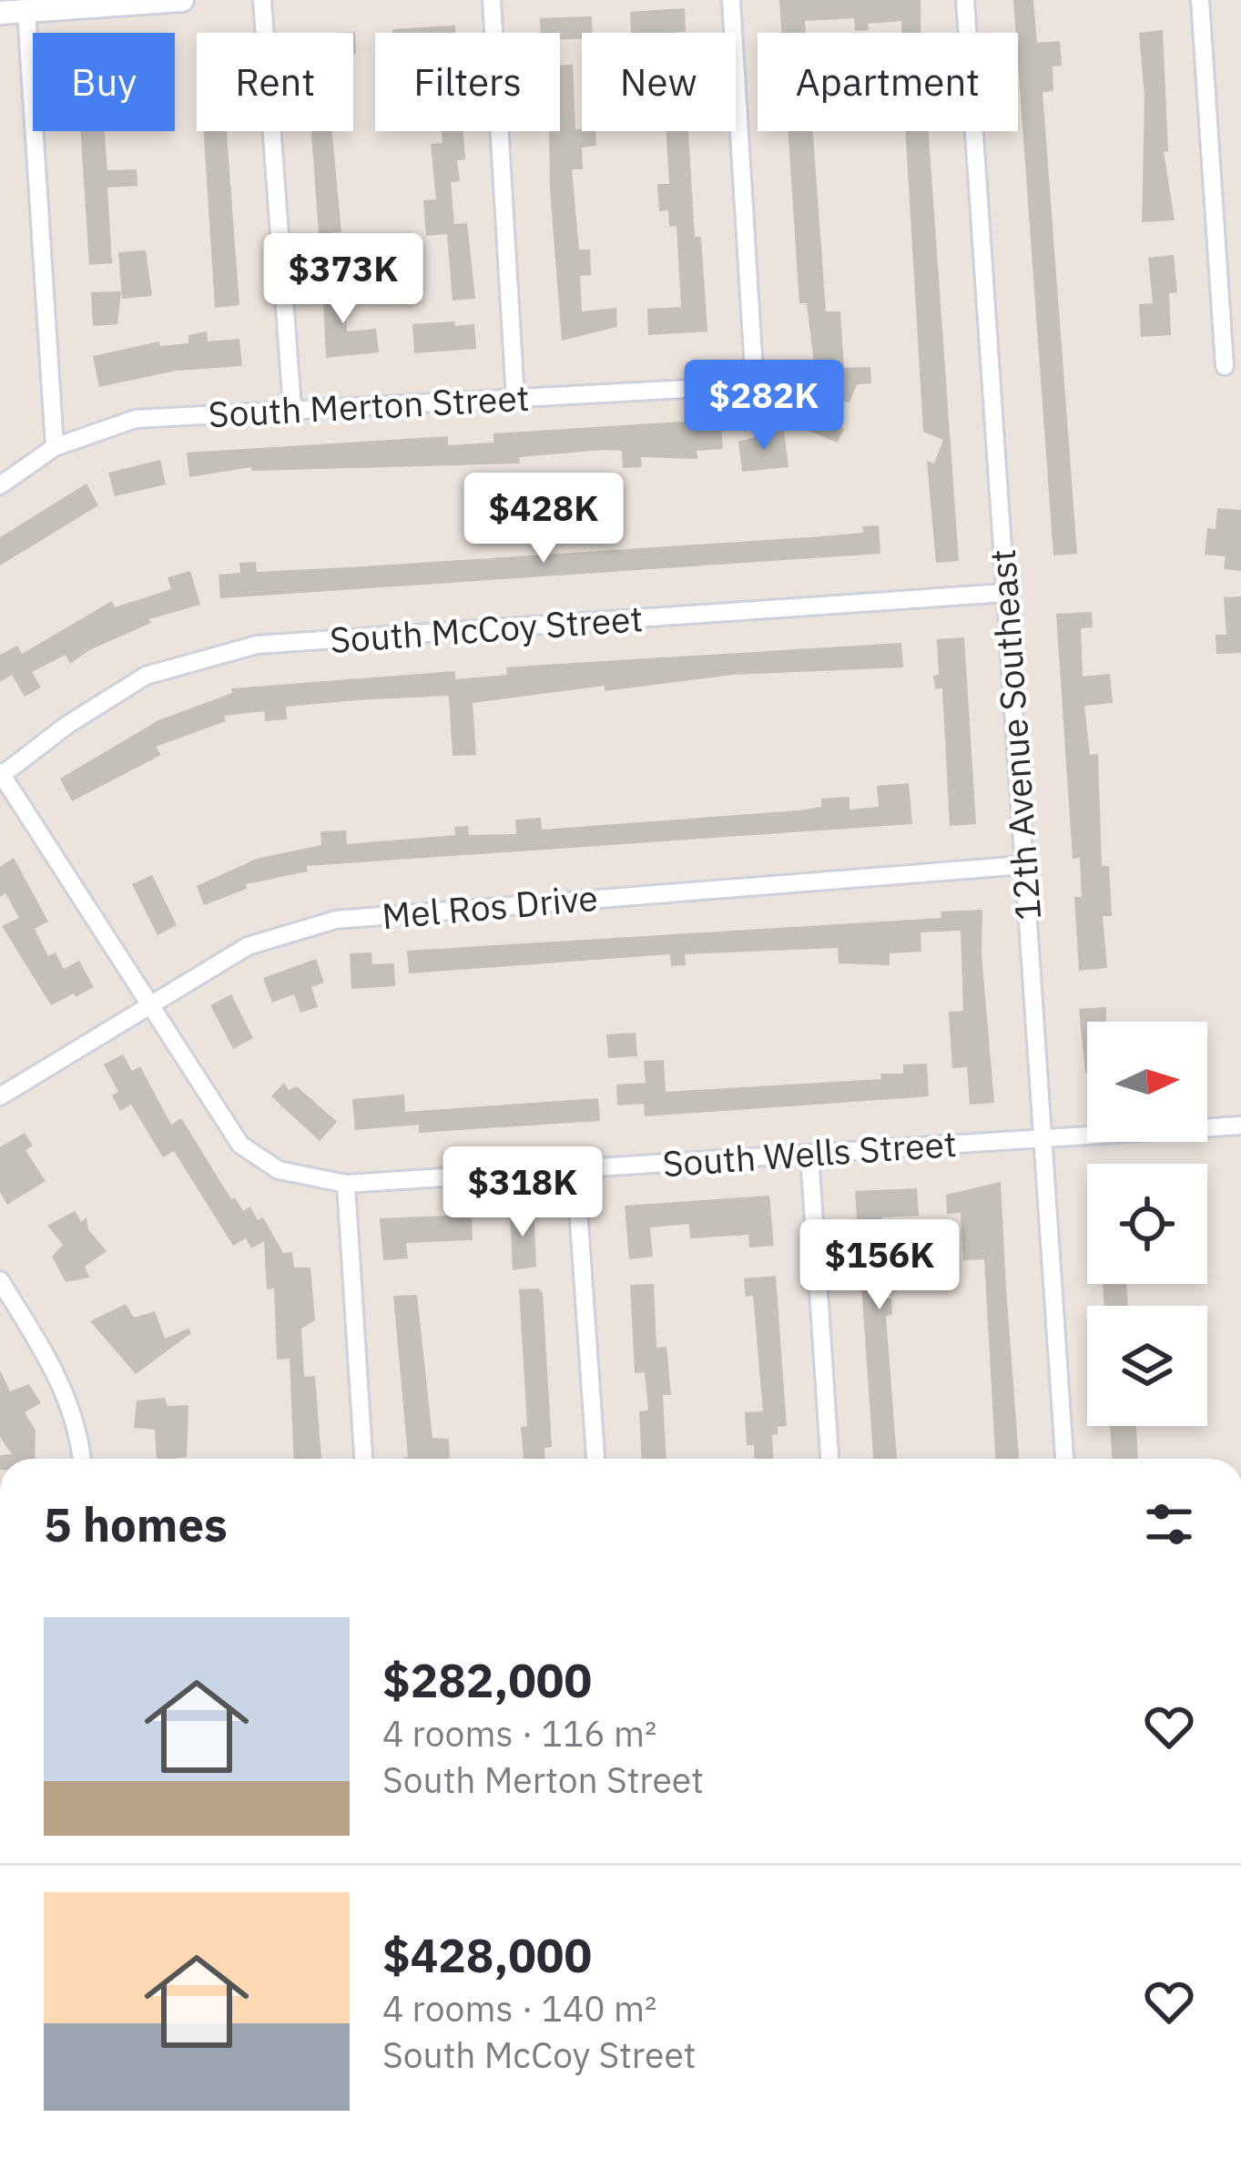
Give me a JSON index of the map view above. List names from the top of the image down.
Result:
{
  "streets": {
    "street": [
      "South Merton Street",
      "South McCoy Street",
      "12th Avenue Southeast",
      "Mel Ros Drive",
      "South Wells Street"
    ]
  },
  "crossings": [
    ["South McCoy Street", "12th Avenue Southeast"],
    ["South McCoy Street", "South Wells Street"],
    ["12th Avenue Southeast", "Mel Ros Drive"],
    ["12th Avenue Southeast", "South Wells Street"],
    ["Mel Ros Drive", "South Wells Street"]
  ],
  "north": "right",
  "page": {
    "chip": [
      "Buy",
      "Rent",
      "Filters",
      "New",
      "Apartment"
    ],
    "price": [
      "$373K",
      "$282K",
      "$428K",
      "$318K",
      "$156K"
    ],
    "heading": "5 homes",
    "list": [
      {
        "name": "$282,000",
        "note": "4 rooms · 116 m² · South Merton Street"
      },
      {
        "name": "$428,000",
        "note": "4 rooms · 140 m² · South McCoy Street"
      }
    ]
  }
}
